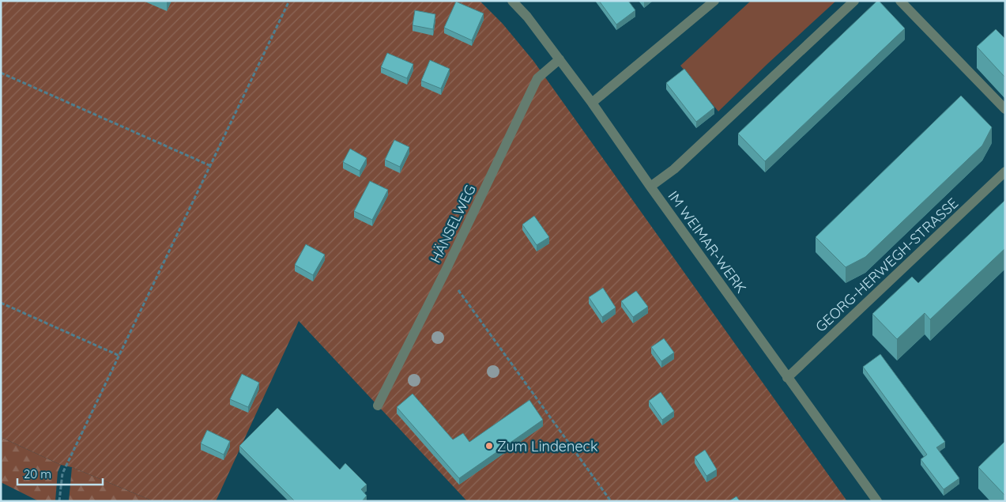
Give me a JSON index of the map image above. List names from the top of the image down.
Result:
{
  "streets": {
    "street": ["HÄNSELWEG", "IM WEIMAR-WERK", "GEORG-HERWEGH-STRASSE"]
  },
  "crossings": [
    ["HÄNSELWEG", "IM WEIMAR-WERK"],
    ["IM WEIMAR-WERK", "GEORG-HERWEGH-STRASSE"]
  ],
  "places": ["Zum Lindeneck"],
  "scale_bar": "20 m"
}
